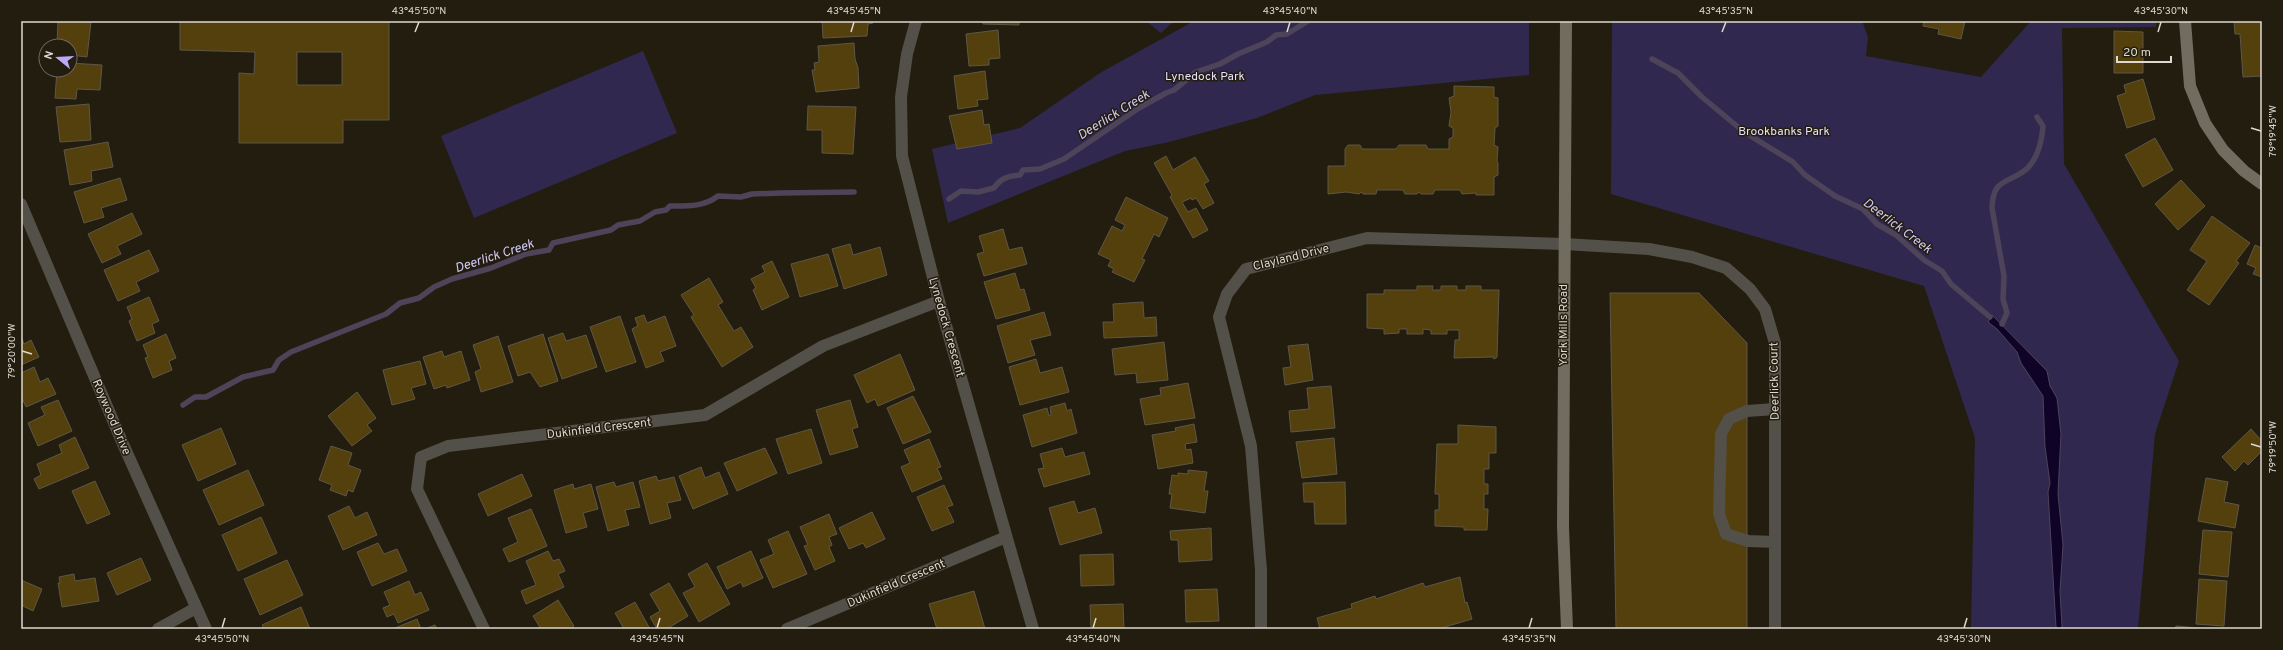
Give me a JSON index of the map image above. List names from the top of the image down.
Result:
{
  "streets": {
    "main road": ["York Mills Road"],
    "street": [
      "Clayland Drive",
      "Lynedock Crescent",
      "Deerlick Court",
      "Roywood Drive",
      "Dukinfield Crescent"
    ]
  },
  "crossings": [
    ["Clayland Drive", "York Mills Road"],
    ["Clayland Drive", "Deerlick Court"],
    ["York Mills Road", "Deerlick Court"],
    ["Lynedock Crescent", "Dukinfield Crescent"]
  ],
  "water": ["Deerlick Creek"],
  "parks": ["Lynedock Park", "Brookbanks Park"],
  "scale_bar": "20 m",
  "north": "left",
  "coordinates": [
    "43°45'50\"N",
    "43°45'45\"N",
    "43°45'40\"N",
    "43°45'35\"N",
    "43°45'30\"N",
    "79°19'45\"W",
    "79°20'00\"W",
    "79°19'50\"W"
  ]
}
